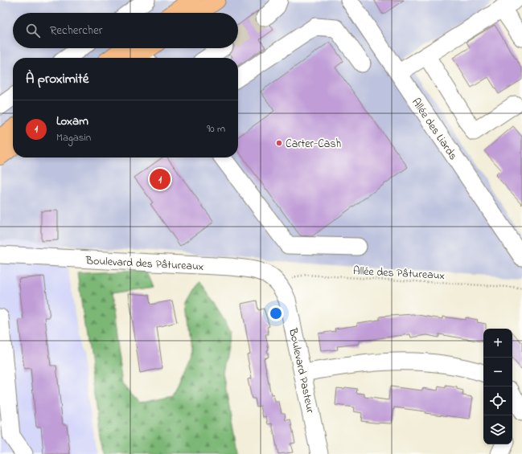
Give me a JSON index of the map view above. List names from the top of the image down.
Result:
{
  "streets": {
    "street": ["Allée des Liards", "Boulevard des Pâtureaux", "Boulevard Pasteur"],
    "path": ["Allée des Pâtureaux"]
  },
  "crossings": [
    ["Boulevard des Pâtureaux", "Allée des Pâtureaux"],
    ["Boulevard des Pâtureaux", "Boulevard Pasteur"],
    ["Allée des Pâtureaux", "Boulevard Pasteur"]
  ],
  "places": ["Carter-Cash"],
  "page": {
    "search": "Rechercher",
    "heading": "À proximité",
    "list": [
      {
        "mark": "1",
        "name": "Loxam",
        "note": "Magasin",
        "value": "90 m"
      }
    ],
    "pins": "1",
    "map_buttons": ["+", "−"]
  }
}
